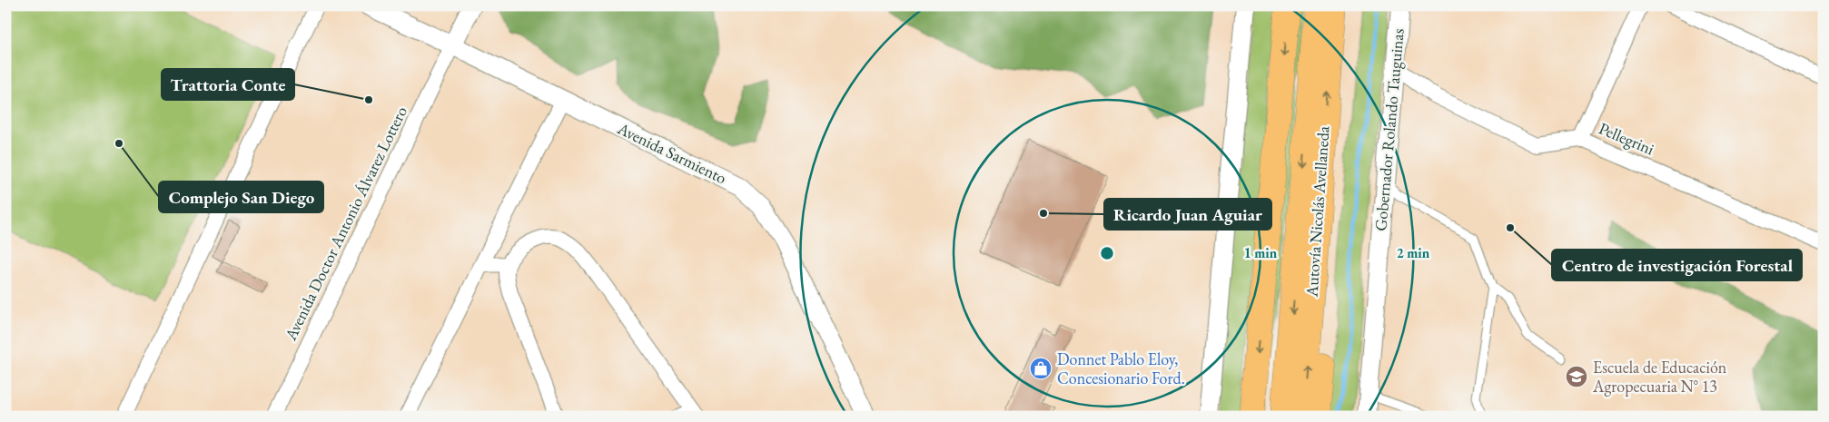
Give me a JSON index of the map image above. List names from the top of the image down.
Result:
{
  "streets": {
    "highway": ["Autovía Nicolás Avellaneda"],
    "street": [
      "Gobernador Rolando Tauguinas",
      "Pellegrini",
      "Avenida Sarmiento",
      "Avenida Doctor Antonio Álvarez Lottero"
    ]
  },
  "crossings": [
    ["Gobernador Rolando Tauguinas", "Pellegrini"],
    ["Avenida Sarmiento", "Avenida Doctor Antonio Álvarez Lottero"]
  ],
  "places": {
    "other": [
      "Trattoria Conte",
      "Complejo San Diego",
      "Ricardo Juan Aguiar",
      "Centro de investigación Forestal"
    ],
    "shop": ["Donnet Pablo Eloy, Concesionario Ford."],
    "school or university": ["Escuela de Educación Agropecuaria N° 13"]
  },
  "rings": ["1 min", "2 min"]
}
